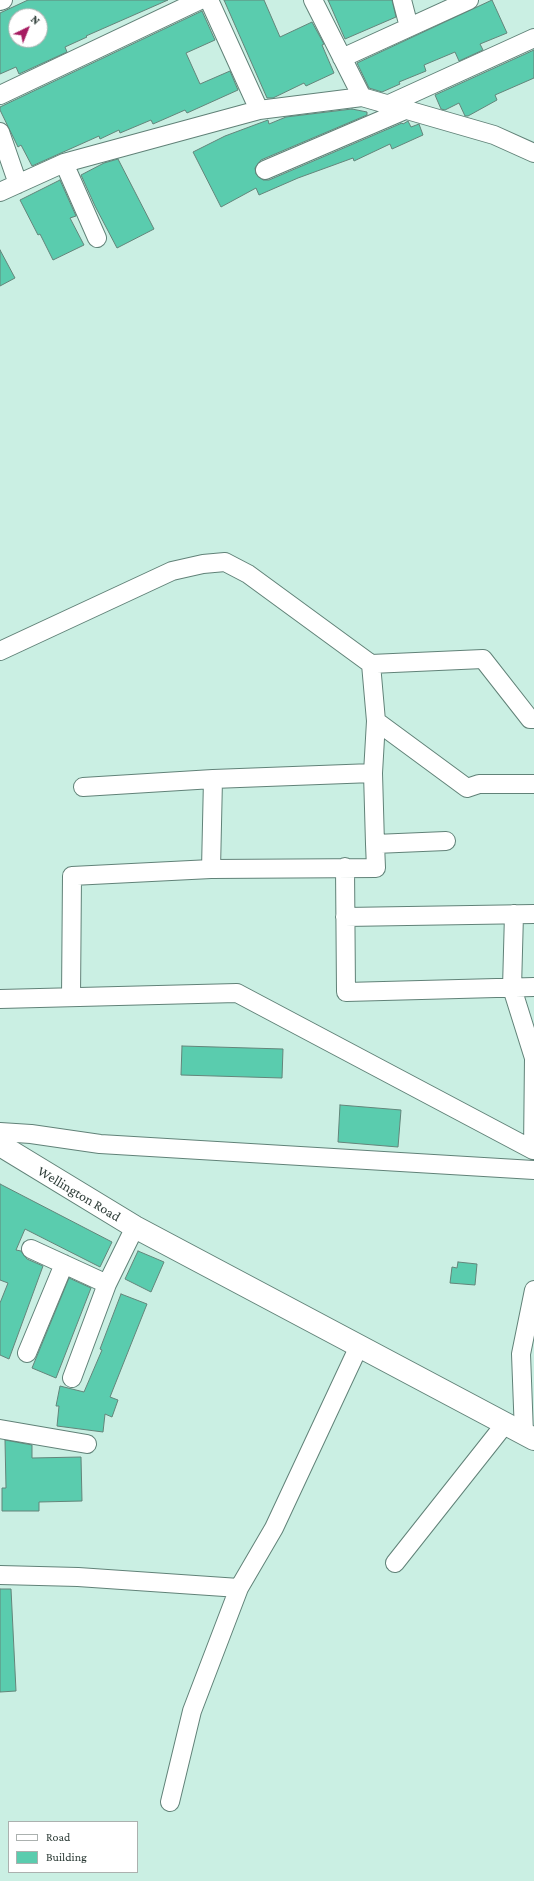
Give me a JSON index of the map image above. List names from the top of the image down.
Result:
{
  "streets": {
    "main road": ["Wellington Road"]
  },
  "legend": ["Road", "Building"],
  "north": "top right"
}
